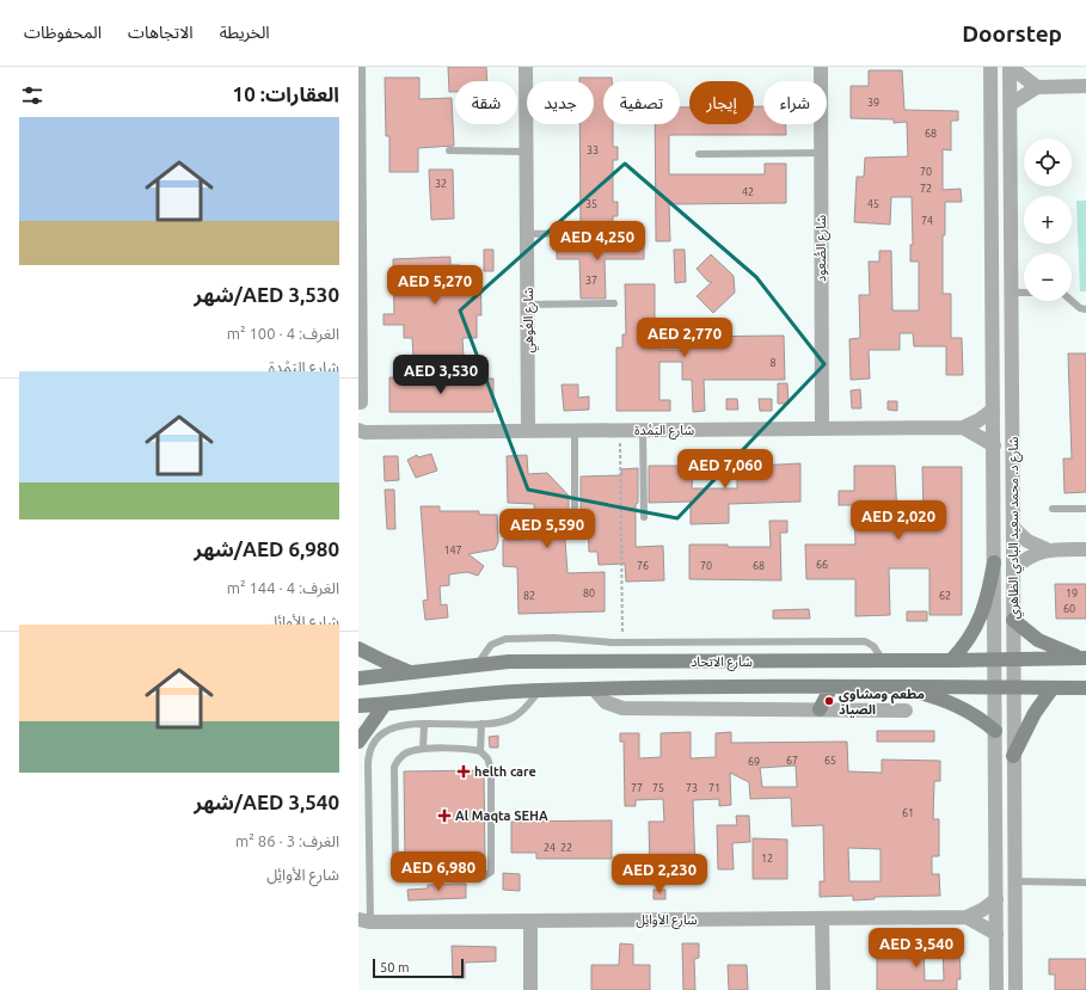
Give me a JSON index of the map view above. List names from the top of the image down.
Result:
{
  "streets": {
    "main road": ["شارع الاتحاد"],
    "street": [
      "شارع الصُّعود",
      "شارع الغُوهي",
      "شارع اليَمْدة",
      "شارع د. محمد سعيد البادي الظاهري",
      "شارع الأوائِل"
    ]
  },
  "crossings": [
    ["شارع الصُّعود", "شارع اليَمْدة"],
    ["شارع الغُوهي", "شارع اليَمْدة"],
    ["شارع اليَمْدة", "شارع د. محمد سعيد البادي الظاهري"],
    ["شارع د. محمد سعيد البادي الظاهري", "شارع الاتحاد"],
    ["شارع د. محمد سعيد البادي الظاهري", "شارع الأوائِل"]
  ],
  "places": {
    "other": ["مطعم ومشاوي الصياد"],
    "health": ["helth care", "Al Maqta SEHA"]
  },
  "house_numbers": [
    "39",
    "68",
    "33",
    "70",
    "32",
    "72",
    "42",
    "35",
    "45",
    "74",
    "37",
    "8",
    "147",
    "66",
    "76",
    "70",
    "68",
    "80",
    "19",
    "82",
    "62",
    "60",
    "67",
    "65",
    "69",
    "77",
    "75",
    "73",
    "71",
    "61",
    "24",
    "22",
    "12"
  ],
  "scale_bar": "50 m",
  "page": {
    "header": "Doorstep",
    "nav": ["الخريطة", "الاتجاهات", "المحفوظات"],
    "heading": "العقارات: 10",
    "chip": [
      "شراء",
      "إيجار",
      "تصفية",
      "جديد",
      "شقة"
    ],
    "list": [
      {
        "name": "AED 3,530/شهر",
        "note": "الغرف: 4 · 100 m² · شارع اليَمْدة"
      },
      {
        "name": "AED 6,980/شهر",
        "note": "الغرف: 4 · 144 m² · شارع الأوائِل"
      },
      {
        "name": "AED 3,540/شهر",
        "note": "الغرف: 3 · 86 m² · شارع الأوائِل"
      }
    ],
    "map_buttons": ["+", "−"],
    "price": [
      "AED 4,250",
      "AED 5,270",
      "AED 2,770",
      "AED 3,530",
      "AED 7,060",
      "AED 2,020",
      "AED 5,590",
      "AED 6,980",
      "AED 2,230",
      "AED 3,540"
    ],
    "scale": "50 m"
  }
}
